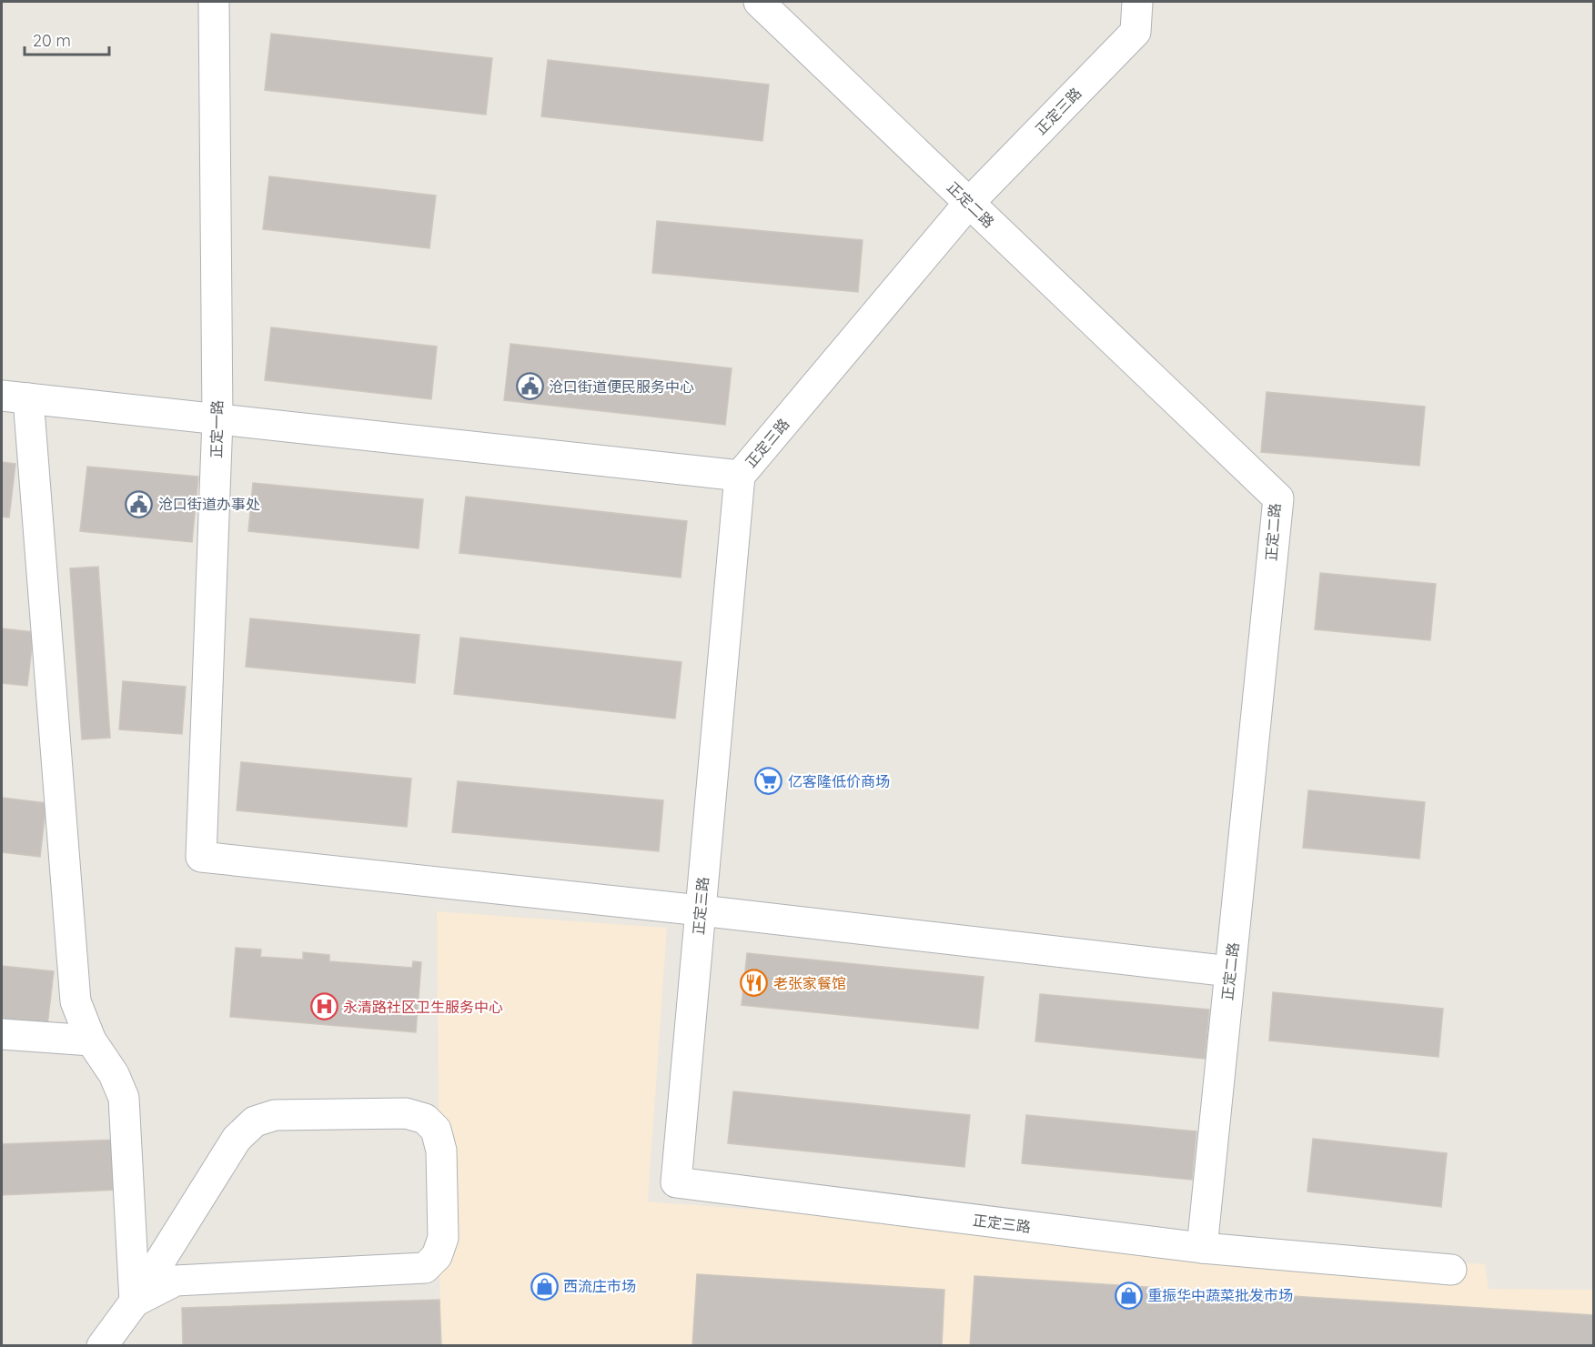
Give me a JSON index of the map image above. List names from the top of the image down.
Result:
{
  "streets": {
    "lane": ["正定三路", "正定二路", "正定一路"]
  },
  "crossings": [
    ["正定三路", "正定二路"],
    ["正定三路", "正定一路"]
  ],
  "places": {
    "public building": ["沧口街道便民服务中心", "沧口街道办事处"],
    "supermarket": ["亿客隆低价商场"],
    "restaurant": ["老张家餐馆"],
    "hospital": ["永清路社区卫生服务中心"],
    "shop": ["西流庄市场", "重振华中蔬菜批发市场"]
  },
  "scale_bar": "20 m"
}
